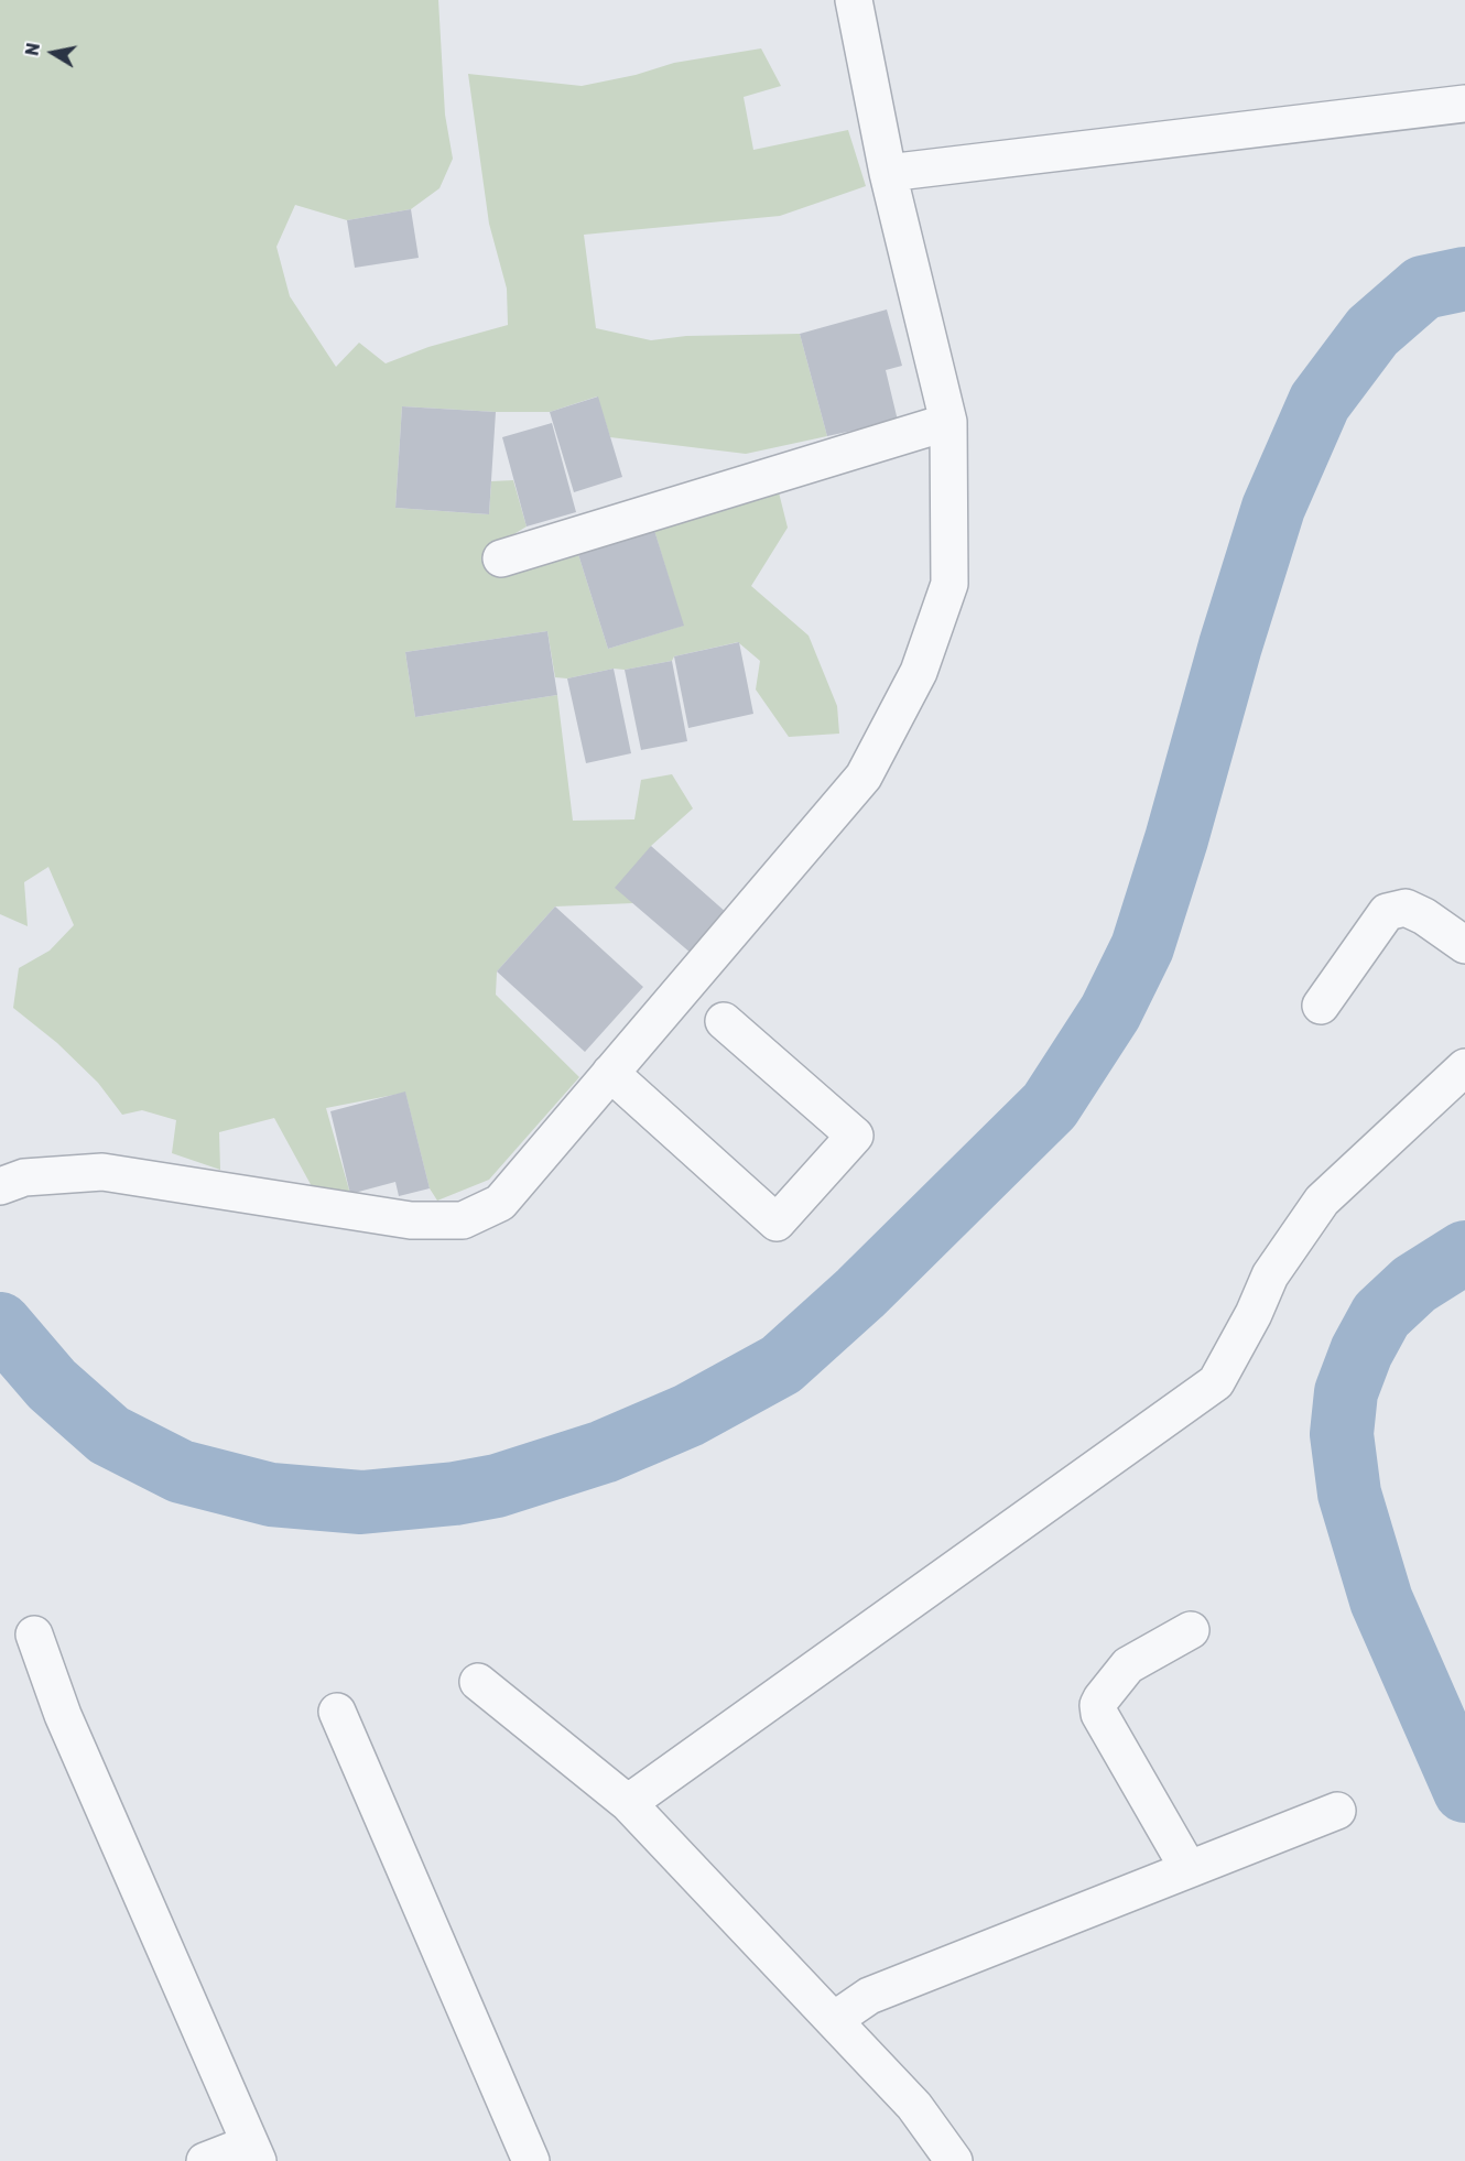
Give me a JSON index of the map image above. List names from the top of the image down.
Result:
{
  "north": "left"
}
